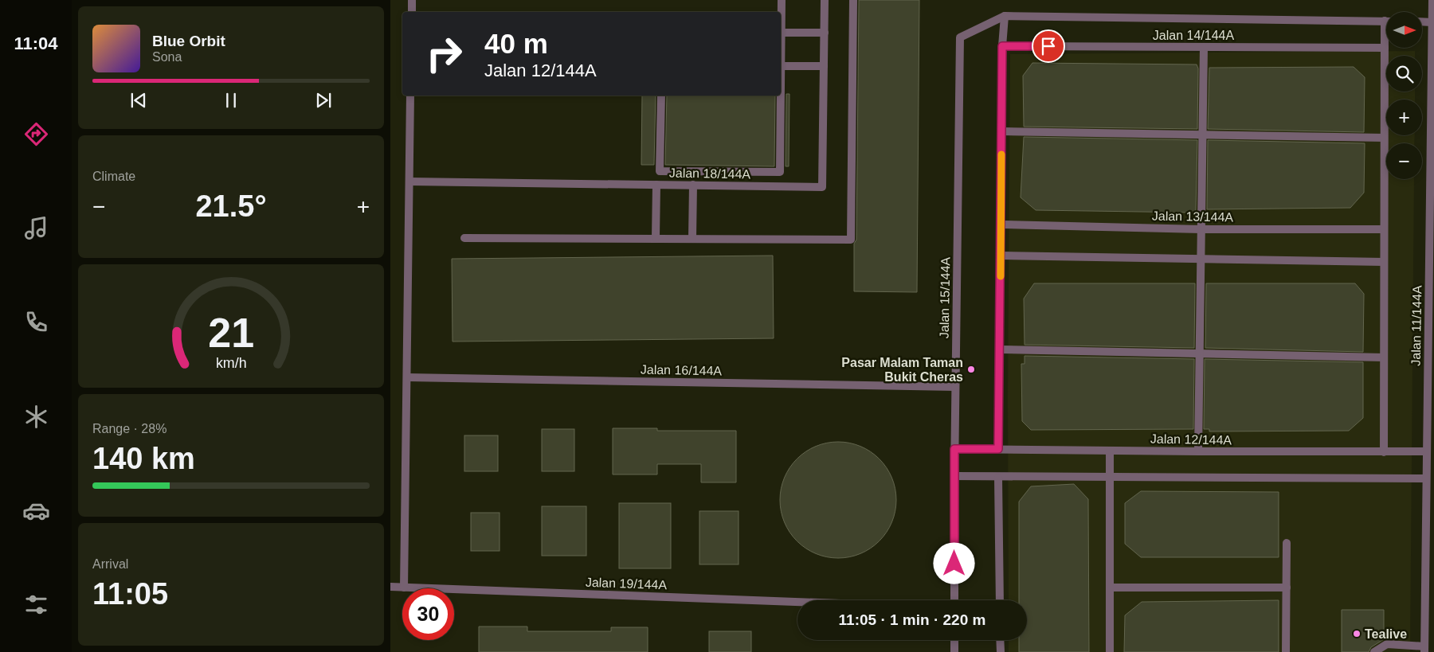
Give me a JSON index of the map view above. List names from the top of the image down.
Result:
{
  "streets": {
    "street": [
      "Jalan 14/144A",
      "Jalan 18/144A",
      "Jalan 13/144A",
      "Jalan 15/144A",
      "Jalan 11/144A",
      "Jalan 16/144A",
      "Jalan 12/144A",
      "Jalan 19/144A"
    ]
  },
  "crossings": [
    ["Jalan 14/144A", "Jalan 15/144A"],
    ["Jalan 15/144A", "Jalan 16/144A"],
    ["Jalan 15/144A", "Jalan 12/144A"],
    ["Jalan 11/144A", "Jalan 12/144A"]
  ],
  "places": ["Pasar Malam Taman Bukit Cheras", "Tealive"],
  "north": "right",
  "page": {
    "tabs": "11:04",
    "map_buttons": ["+", "−"],
    "turn": ["40 m", "Jalan 12/144A"],
    "song": ["Blue Orbit", "Sona"],
    "tile": [
      "Climate",
      ["Range · 28%", "140 km"],
      ["Arrival", "11:05"]
    ],
    "heat": ["−", "21.5°", "+"],
    "limit": "30",
    "trip": "11:05 · 1 min · 220 m",
    "gauge": ["21", "km/h"]
  }
}
